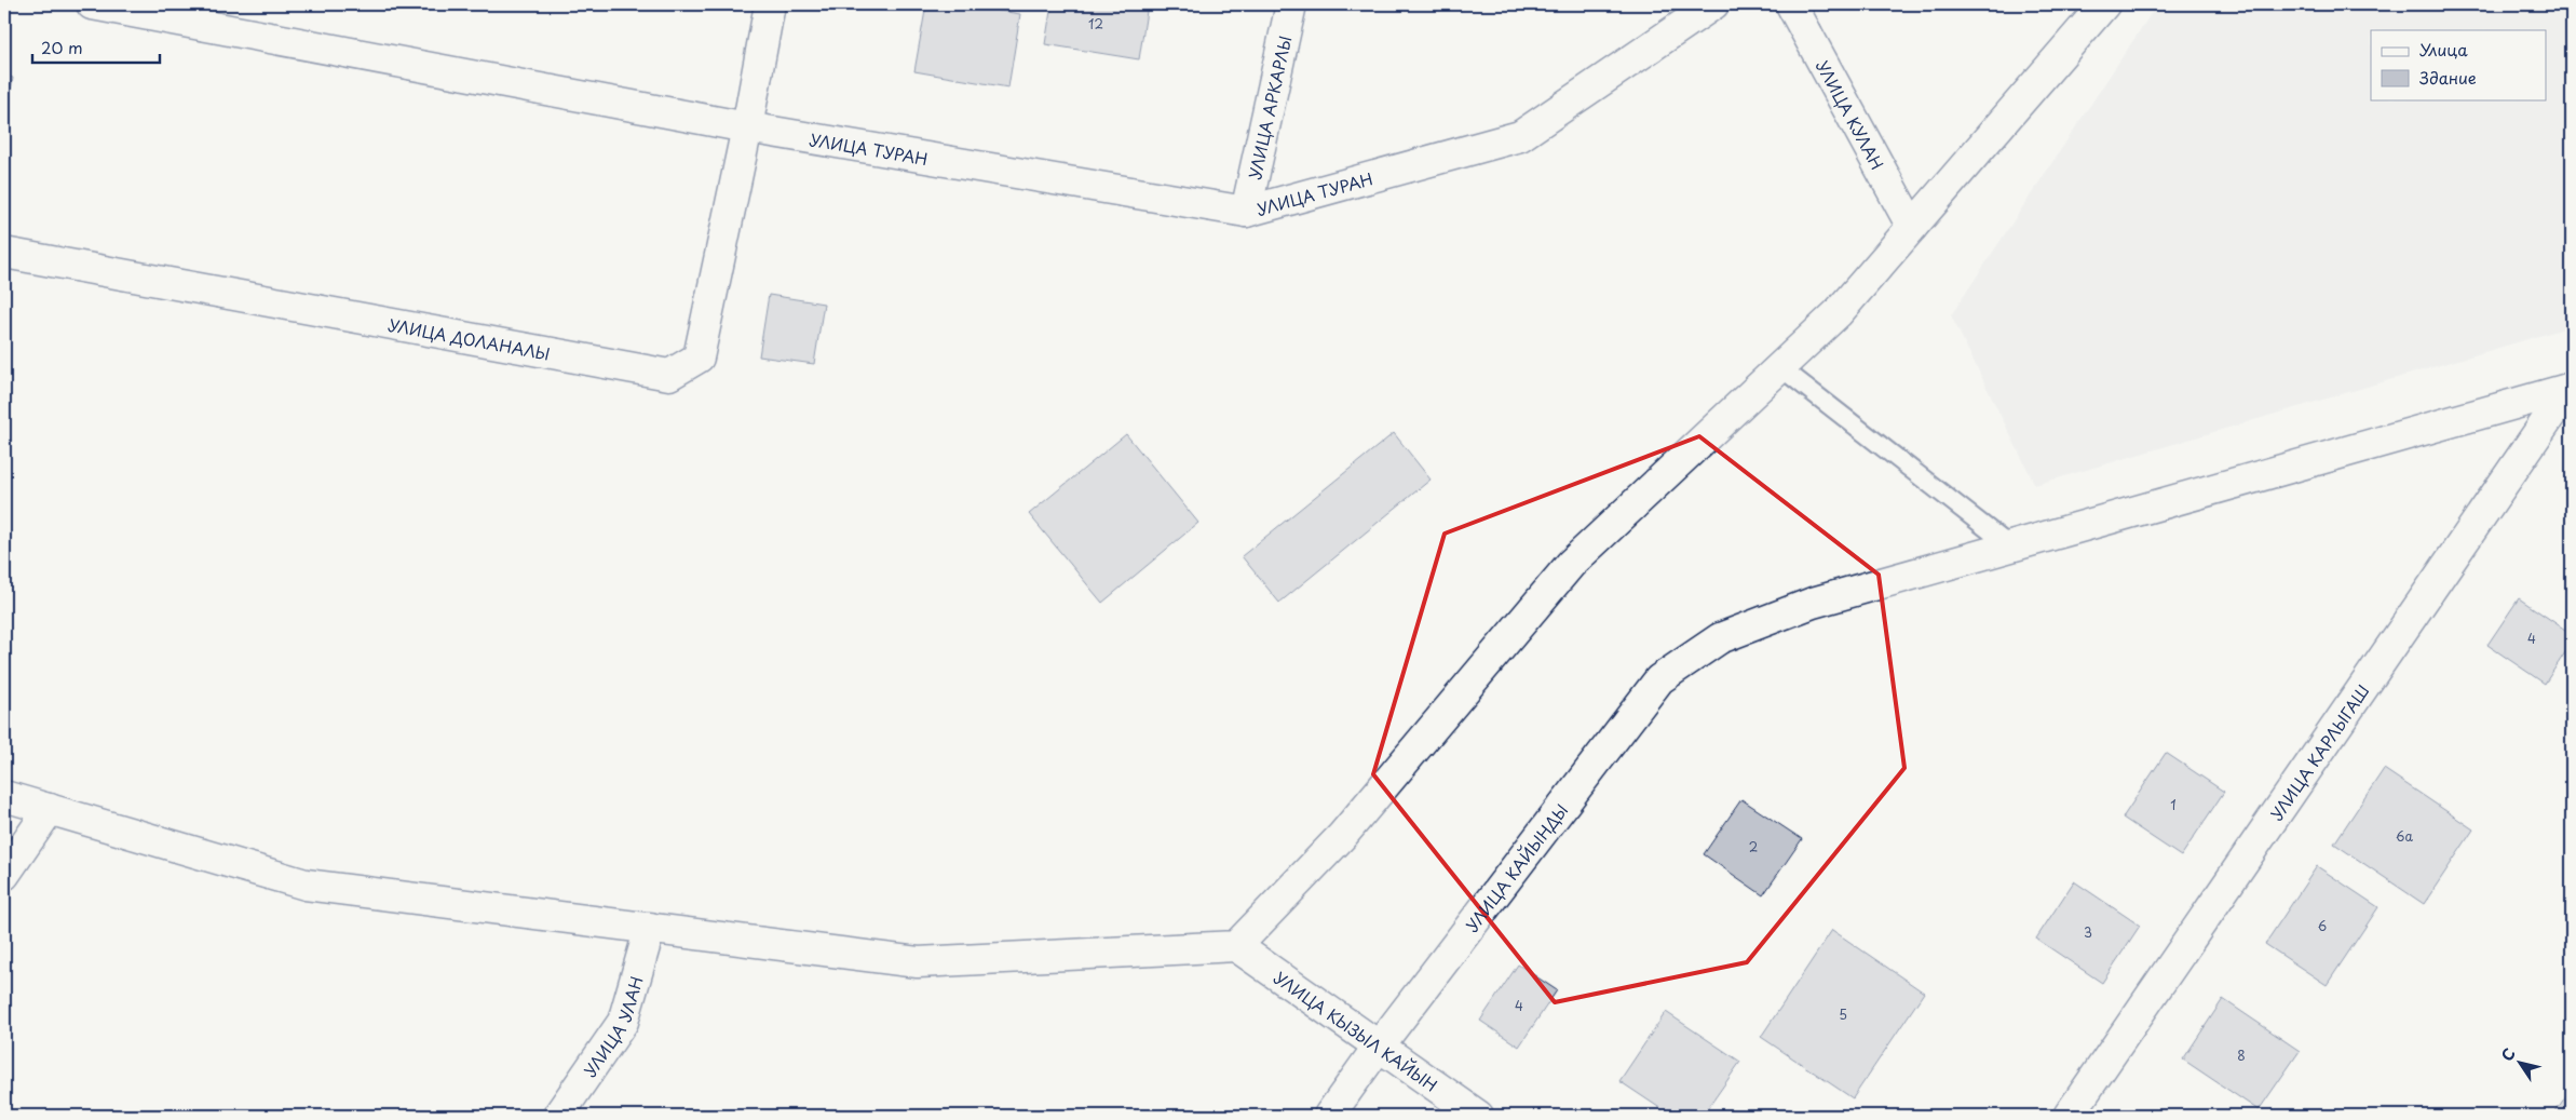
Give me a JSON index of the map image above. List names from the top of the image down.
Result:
{
  "streets": {
    "street": [
      "УЛИЦА АРКАРЛЫ",
      "УЛИЦА КУЛАН",
      "УЛИЦА ТУРАН",
      "УЛИЦА ДОЛАНАЛЫ",
      "УЛИЦА КАРЛЫГАШ",
      "УЛИЦА КАЙЫНДЫ",
      "УЛИЦА УЛАН",
      "УЛИЦА КЫЗЫЛ КАЙЫН"
    ]
  },
  "crossings": [
    ["УЛИЦА АРКАРЛЫ", "УЛИЦА ТУРАН"],
    ["УЛИЦА ТУРАН", "УЛИЦА ДОЛАНАЛЫ"],
    ["УЛИЦА КАРЛЫГАШ", "УЛИЦА КАЙЫНДЫ"],
    ["УЛИЦА КАЙЫНДЫ", "УЛИЦА КЫЗЫЛ КАЙЫН"]
  ],
  "house_numbers": [
    "12",
    "4",
    "1",
    "6а",
    "2",
    "6",
    "3",
    "4",
    "5",
    "8"
  ],
  "legend": ["Улица", "Здание"],
  "scale_bar": "20 m",
  "north": "top left"
}
